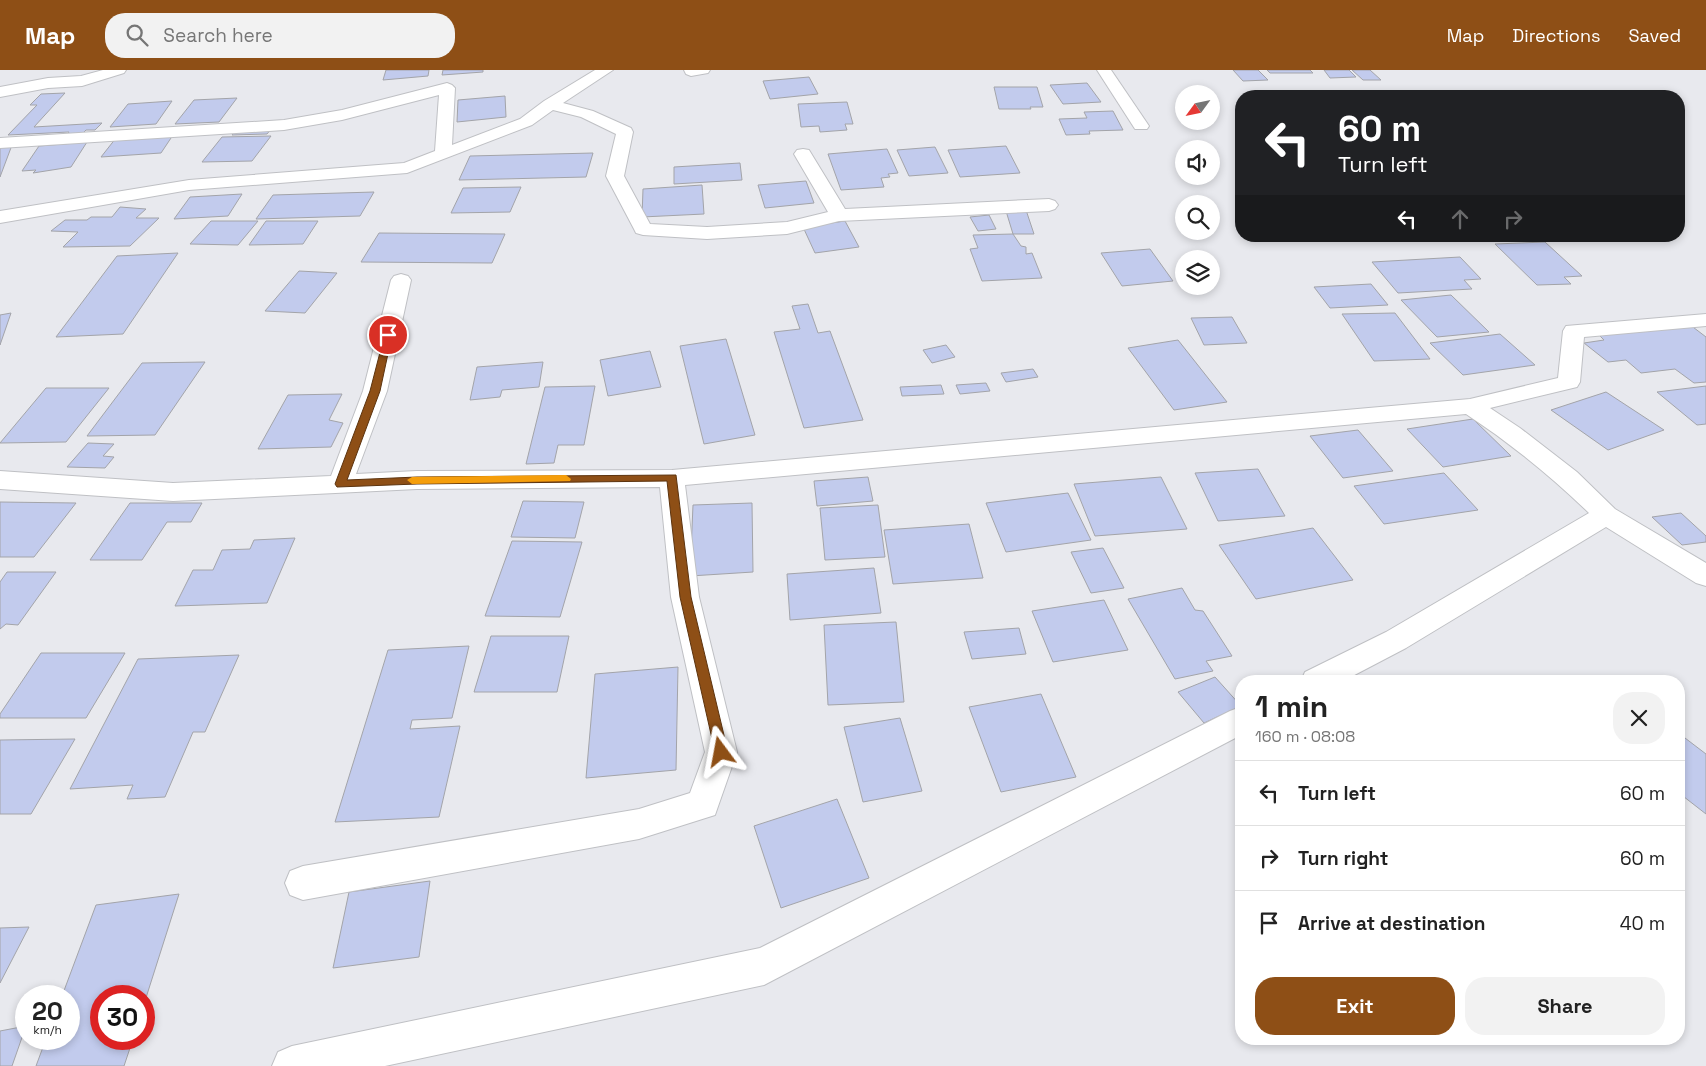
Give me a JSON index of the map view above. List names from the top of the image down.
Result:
{
  "north": "bottom left",
  "page": {
    "header": "Map",
    "search": "Search here",
    "nav": ["Map", "Directions", "Saved"],
    "turn": ["60 m", "Turn left"],
    "heading": ["1 min", "160 m · 08:08"],
    "list": [
      {
        "name": "Turn left",
        "value": "60 m"
      },
      {
        "name": "Turn right",
        "value": "60 m"
      },
      {
        "name": "Arrive at destination",
        "value": "40 m"
      }
    ],
    "buttons": ["Exit", "Share"],
    "speed": "20 km/h",
    "limit": "30"
  }
}
